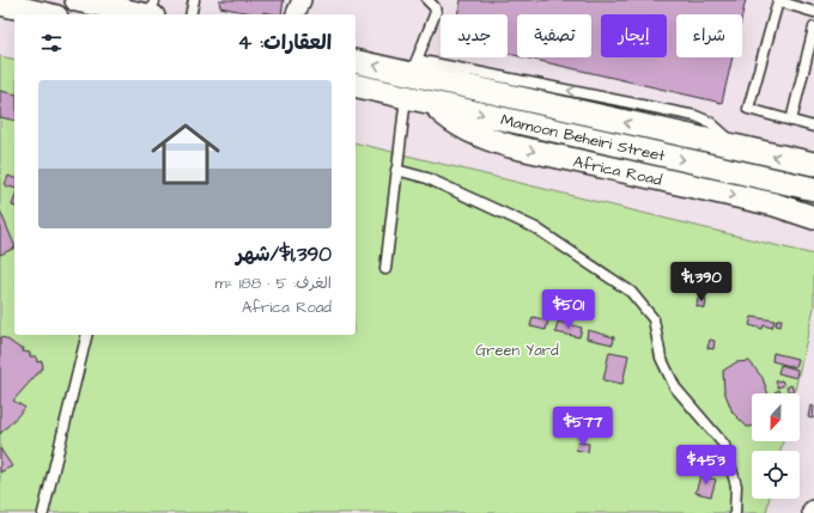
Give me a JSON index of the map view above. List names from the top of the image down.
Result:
{
  "streets": {
    "street": ["Mamoon Beheiri Street", "Africa Road"]
  },
  "crossings": [
    ["Mamoon Beheiri Street", "Africa Road"]
  ],
  "one_way": ["Africa Road"],
  "parks": ["Green Yard"],
  "north": "bottom",
  "page": {
    "chip": [
      "شراء",
      "إيجار",
      "تصفية",
      "جديد"
    ],
    "heading": "العقارات: 4",
    "list": [
      {
        "name": "$1,390/شهر",
        "note": "الغرف: 5 · 188 m² · Africa Road"
      }
    ],
    "price": [
      "$1,390",
      "$501",
      "$577",
      "$453"
    ]
  }
}
